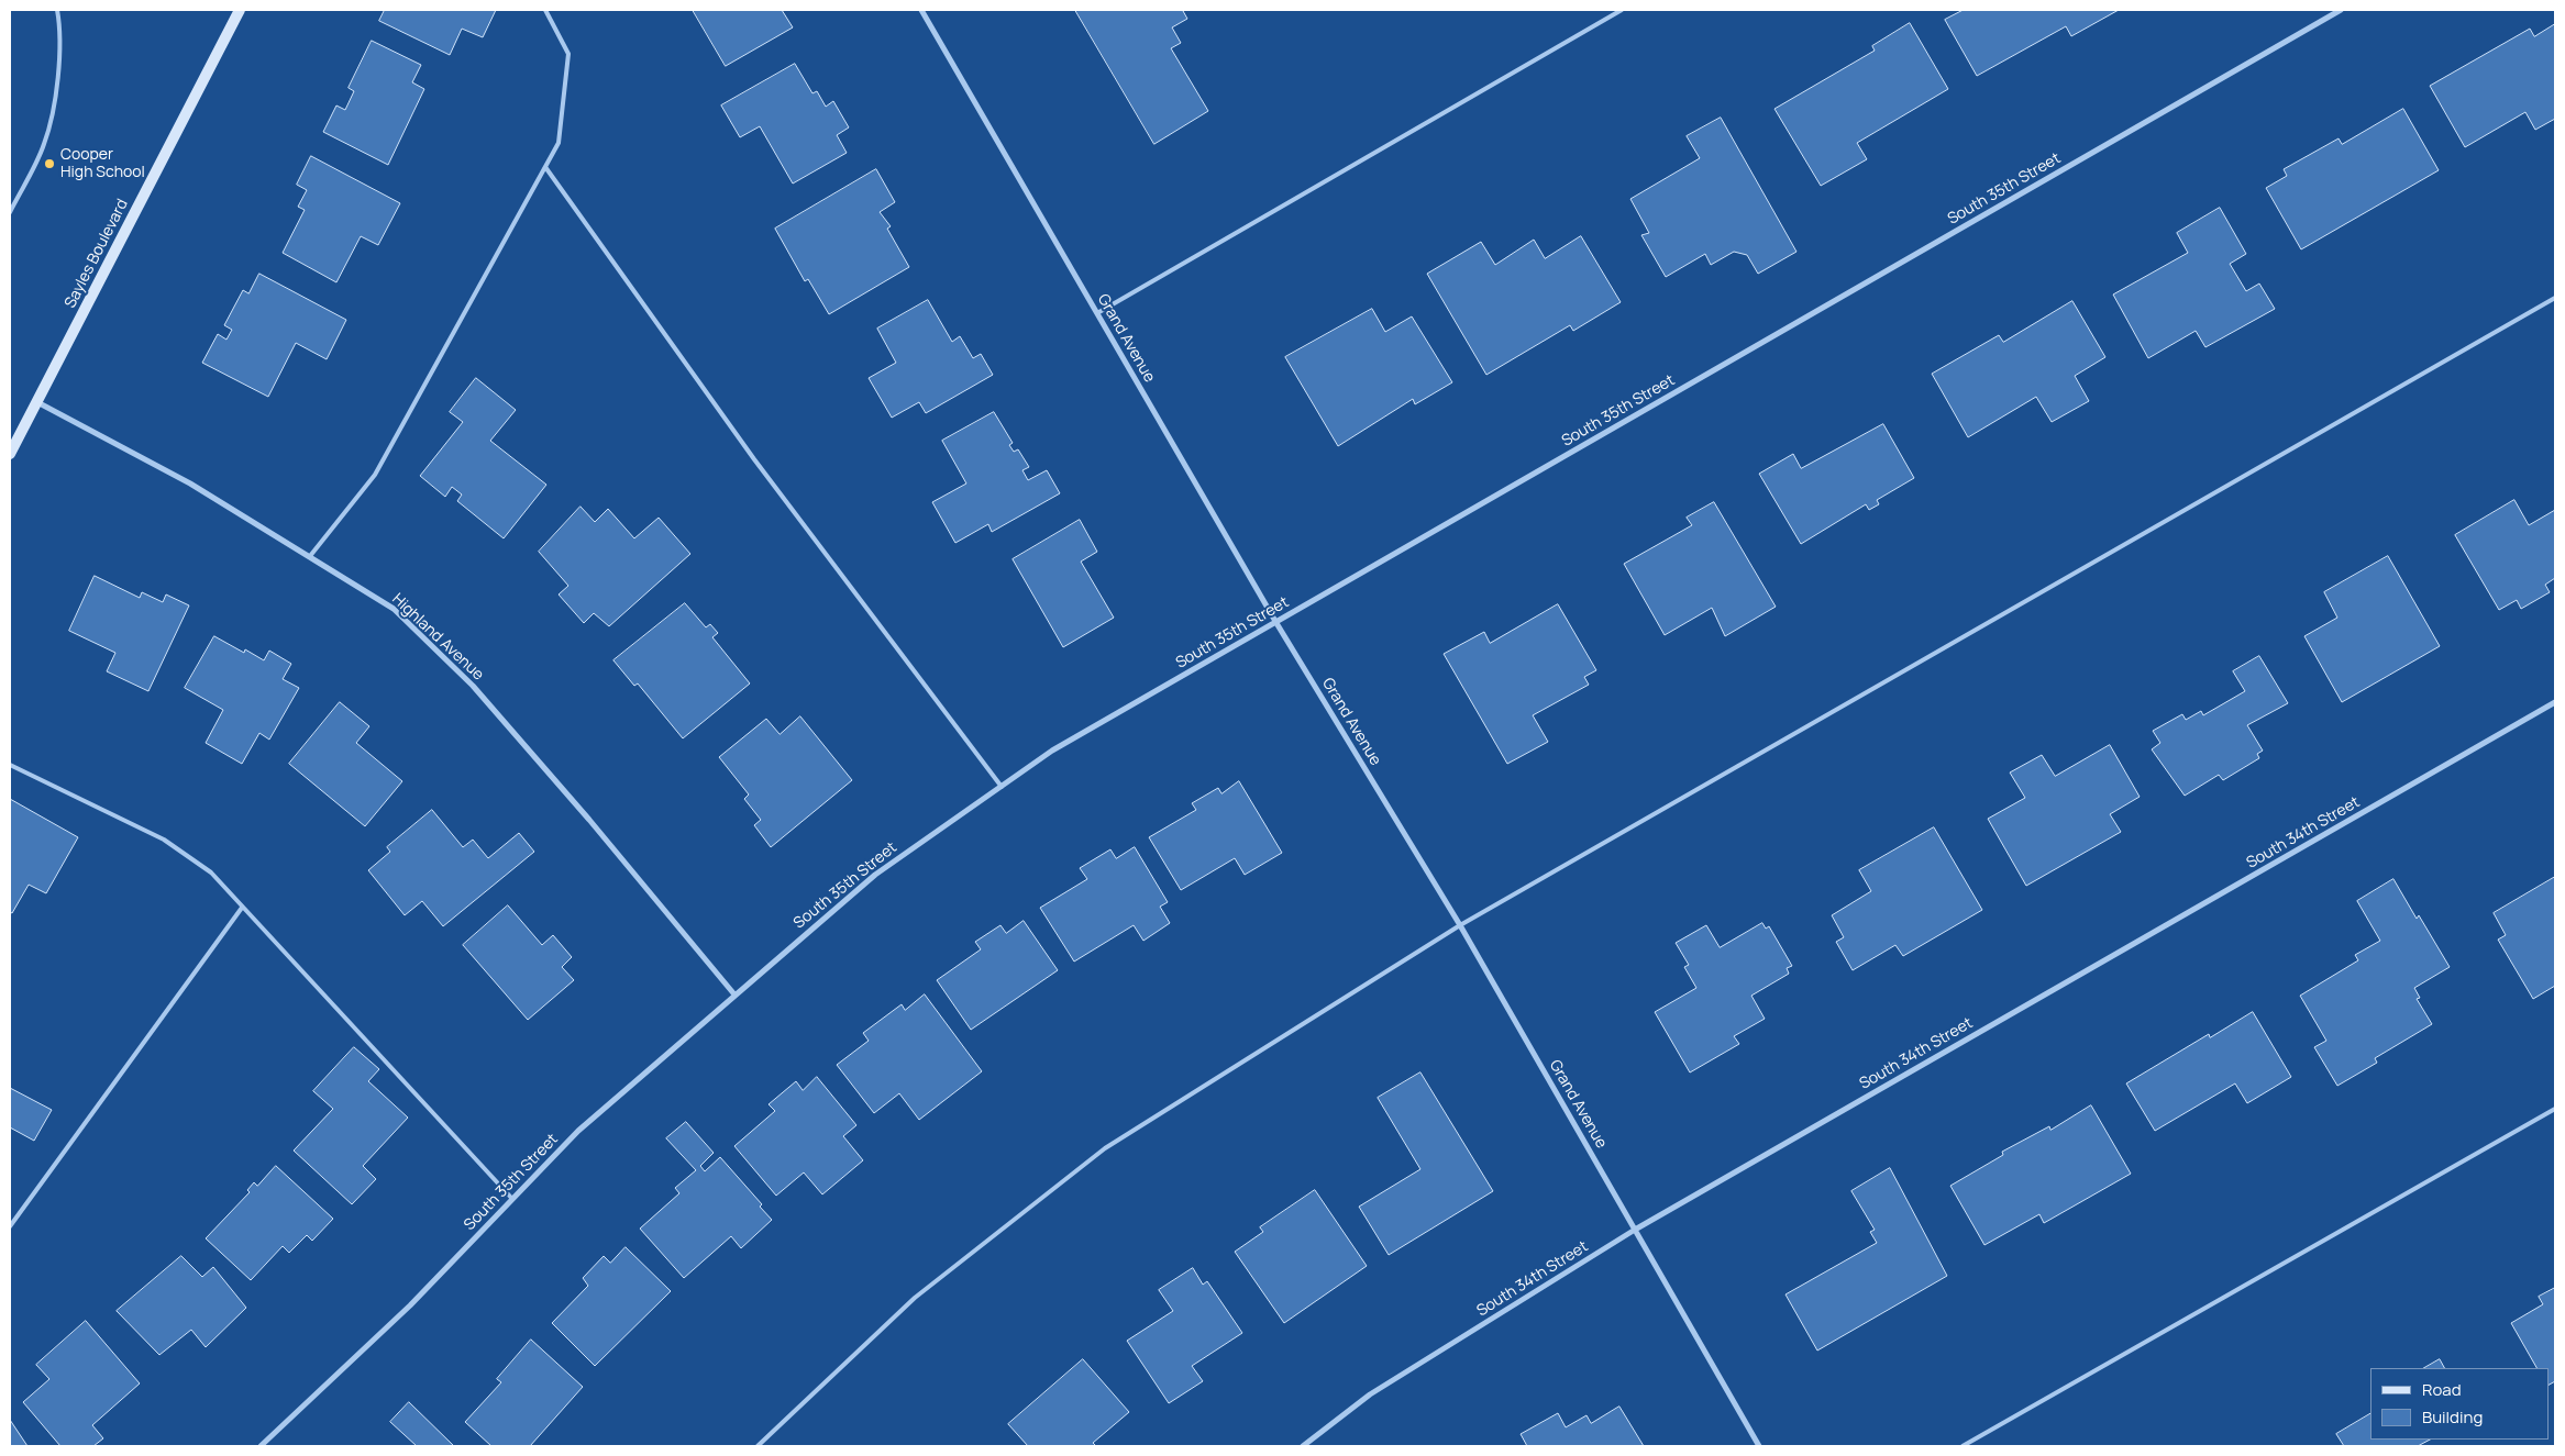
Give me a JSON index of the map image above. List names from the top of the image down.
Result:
{
  "streets": {
    "street": [
      "South 35th Street",
      "Sayles Boulevard",
      "Grand Avenue",
      "Highland Avenue",
      "South 34th Street"
    ]
  },
  "crossings": [
    ["South 35th Street", "Grand Avenue"],
    ["South 35th Street", "Highland Avenue"],
    ["Sayles Boulevard", "Highland Avenue"],
    ["Grand Avenue", "South 34th Street"]
  ],
  "places": ["Cooper High School"],
  "legend": ["Road", "Building"]
}
